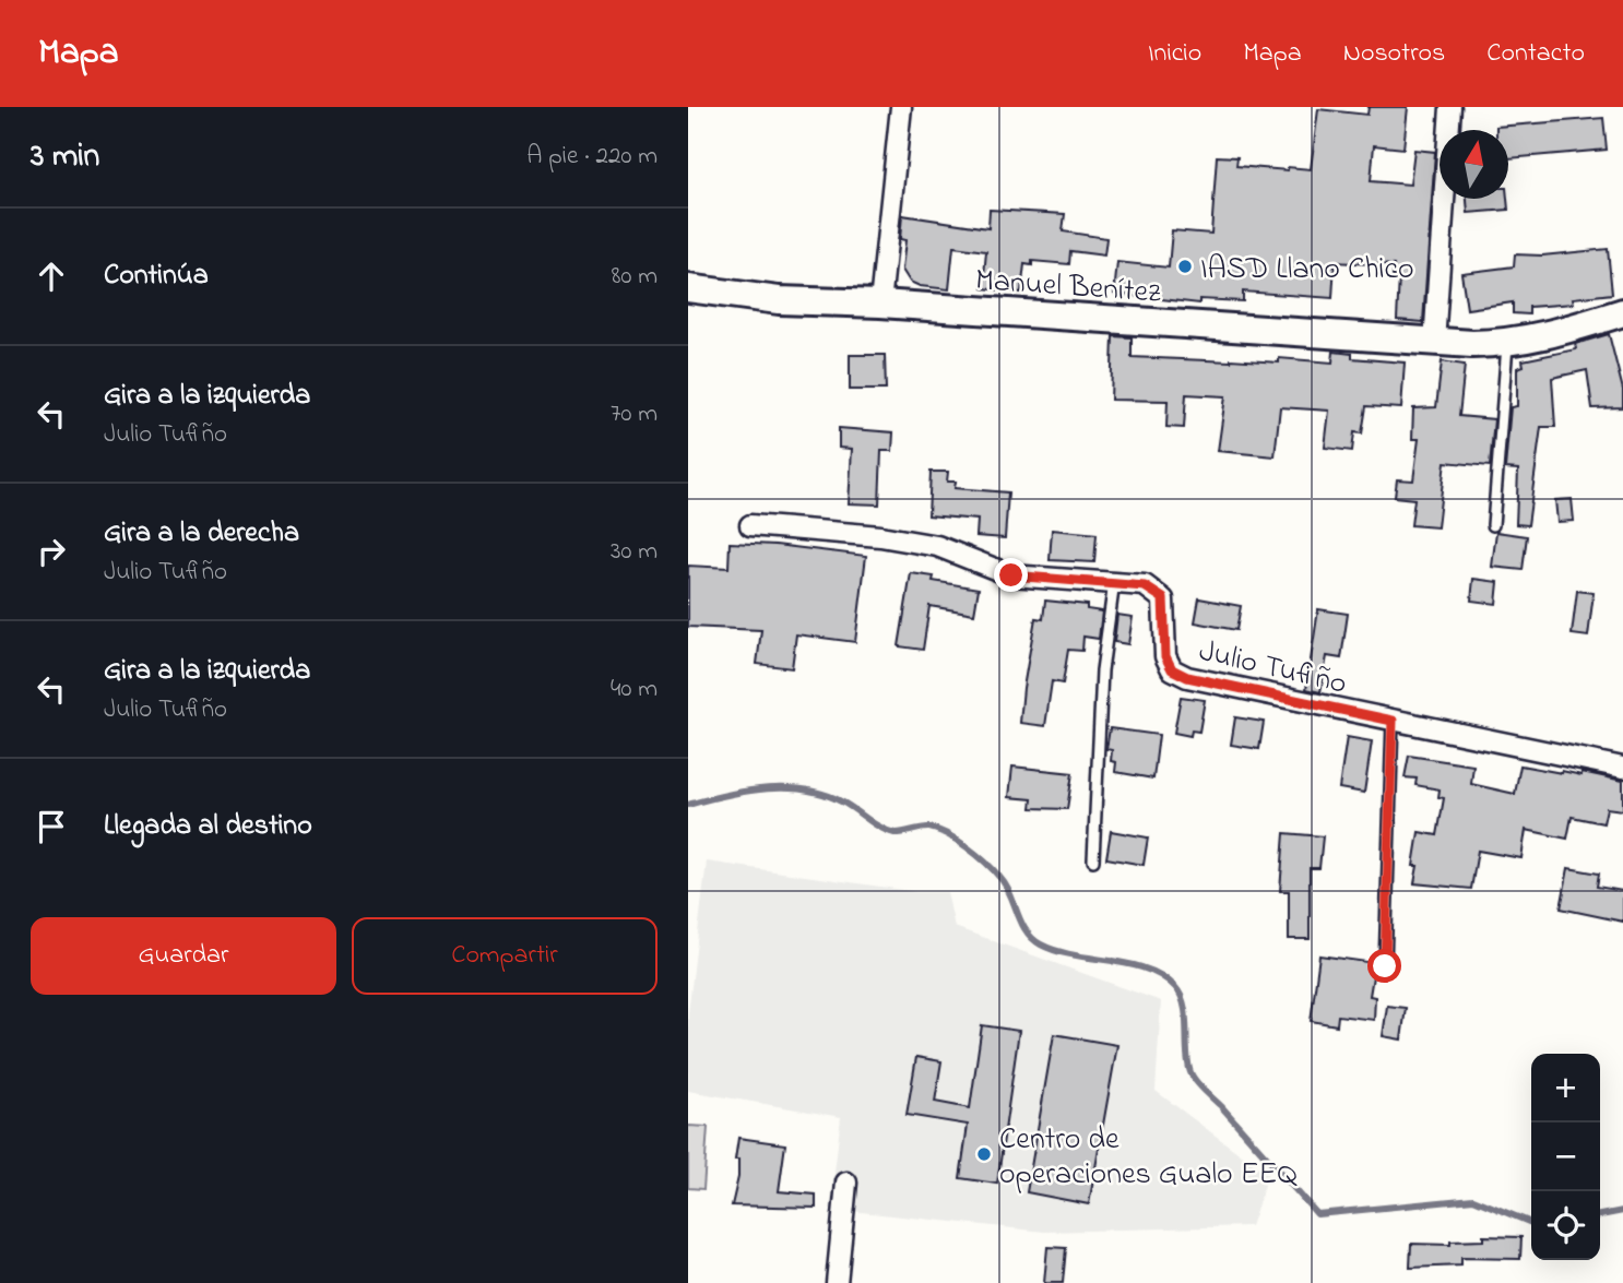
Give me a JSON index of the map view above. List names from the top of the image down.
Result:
{
  "streets": {
    "street": ["Manuel Benítez", "Julio Tufiño"]
  },
  "places": ["IASD Llano Chico", "Centro de operaciones Gualo EEQ"],
  "north": "top",
  "page": {
    "header": "Mapa",
    "nav": [
      "Inicio",
      "Mapa",
      "Nosotros",
      "Contacto"
    ],
    "heading": ["3 min", "A pie · 220 m"],
    "list": [
      ["Continúa", "80 m"],
      ["Gira a la izquierda", "Julio Tufiño", "70 m"],
      ["Gira a la derecha", "Julio Tufiño", "30 m"],
      ["Gira a la izquierda", "Julio Tufiño", "40 m"],
      "Llegada al destino"
    ],
    "buttons": ["Guardar", "Compartir"],
    "map_buttons": ["+", "−"]
  }
}
